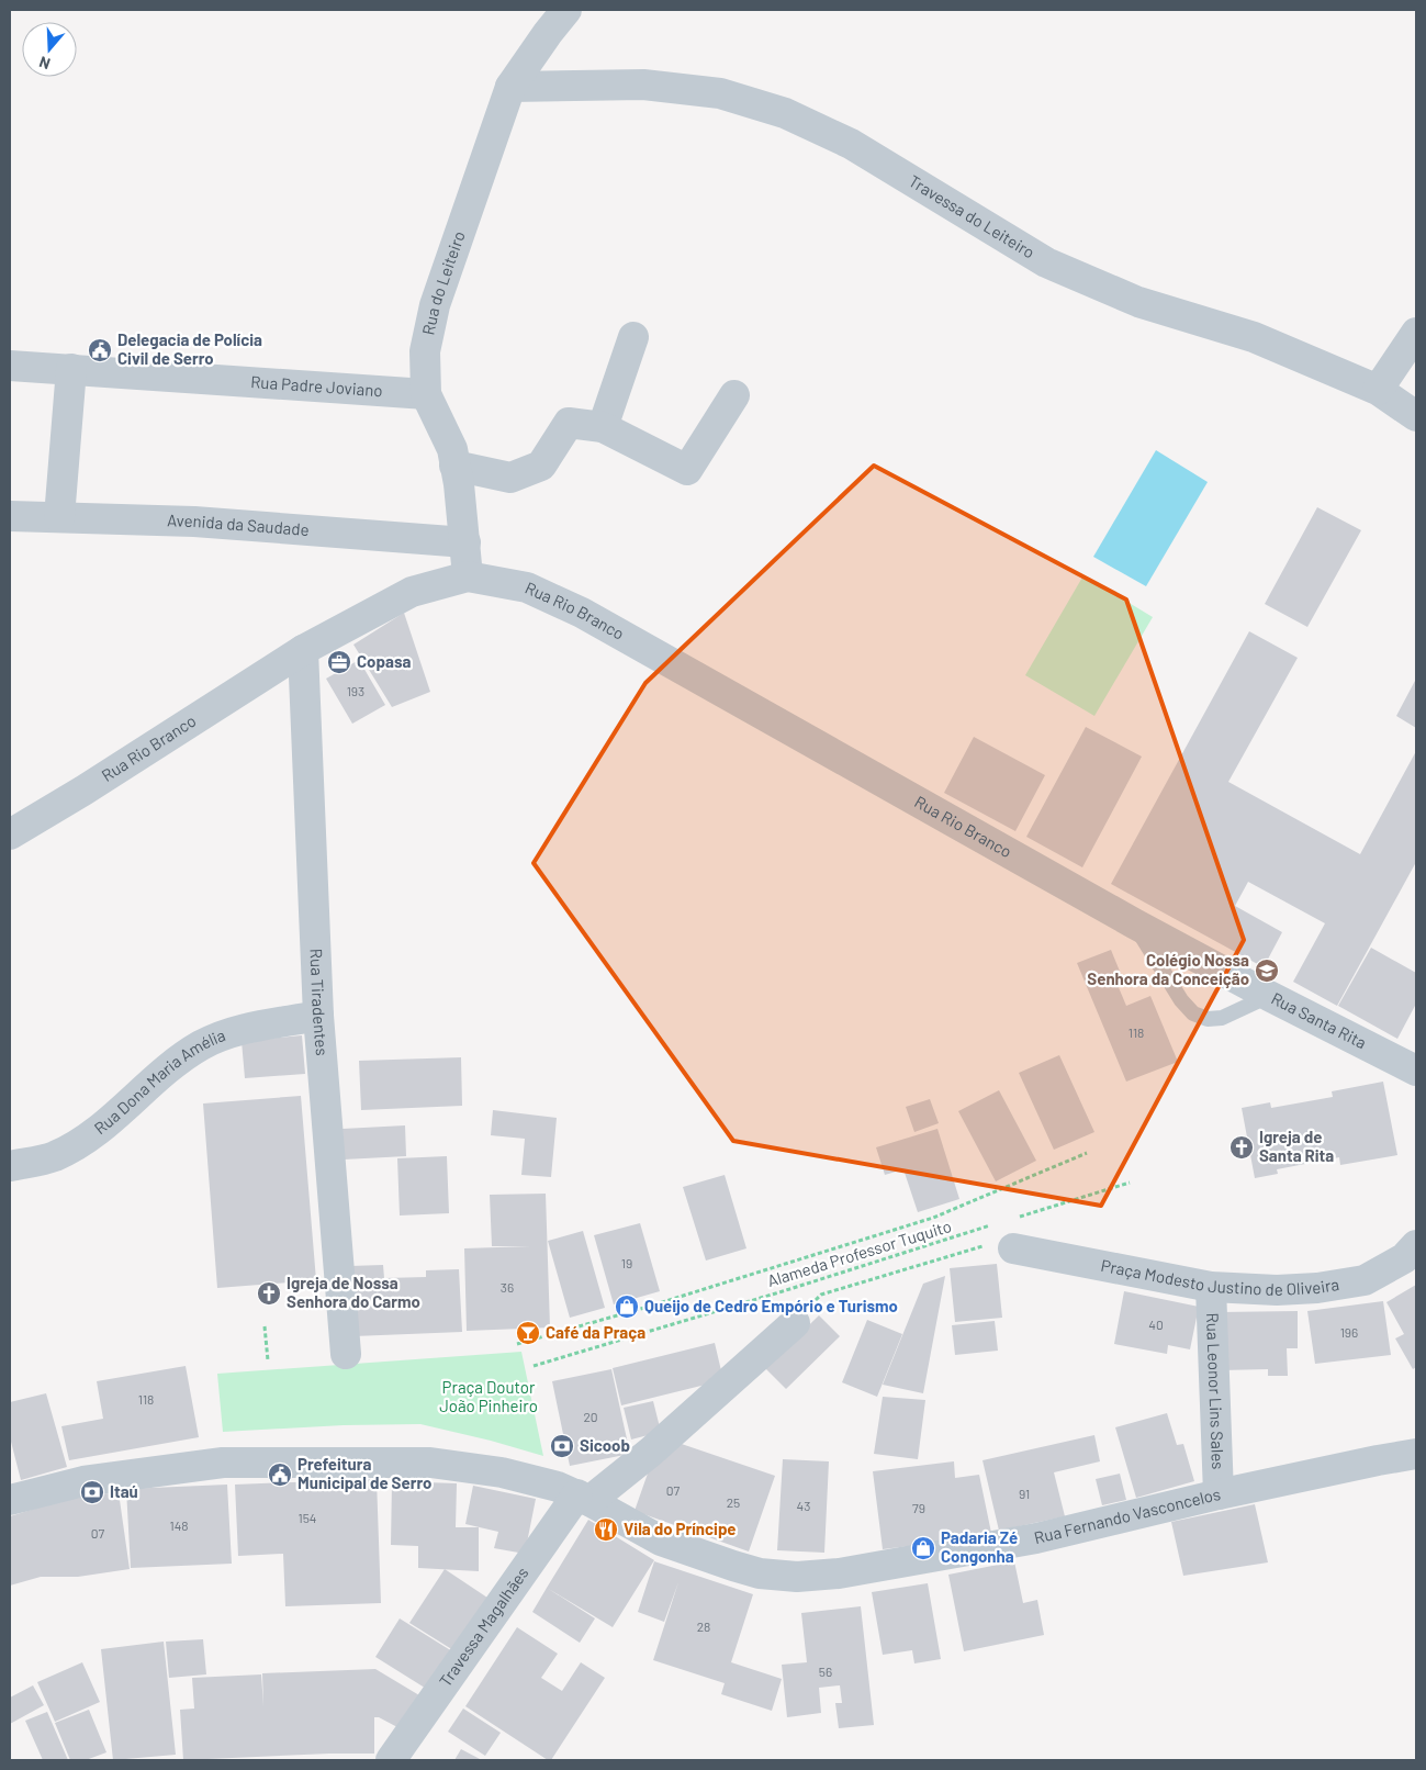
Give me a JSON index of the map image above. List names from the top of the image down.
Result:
{
  "streets": {
    "street": [
      "Travessa do Leiteiro",
      "Rua do Leiteiro",
      "Rua Padre Joviano",
      "Avenida da Saudade",
      "Rua Rio Branco",
      "Rua Tiradentes",
      "Rua Santa Rita",
      "Rua Dona Maria Amélia",
      "Praça Modesto Justino de Oliveira",
      "Rua Leonor Lins Sales",
      "Rua Fernando Vasconcelos",
      "Travessa Magalhães"
    ],
    "path": ["Alameda Professor Tuquito"]
  },
  "crossings": [
    ["Travessa do Leiteiro", "Rua do Leiteiro"],
    ["Rua do Leiteiro", "Rua Padre Joviano"],
    ["Rua do Leiteiro", "Avenida da Saudade"],
    ["Rua do Leiteiro", "Rua Rio Branco"],
    ["Rua Rio Branco", "Rua Tiradentes"],
    ["Rua Rio Branco", "Rua Santa Rita"],
    ["Rua Tiradentes", "Rua Dona Maria Amélia"],
    ["Alameda Professor Tuquito", "Praça Modesto Justino de Oliveira"],
    ["Alameda Professor Tuquito", "Travessa Magalhães"],
    ["Praça Modesto Justino de Oliveira", "Rua Leonor Lins Sales"],
    ["Rua Leonor Lins Sales", "Rua Fernando Vasconcelos"],
    ["Rua Fernando Vasconcelos", "Travessa Magalhães"]
  ],
  "parks": ["Praça Doutor João Pinheiro"],
  "places": {
    "public building": ["Delegacia de Polícia Civil de Serro", "Prefeitura Municipal de Serro"],
    "office": ["Copasa"],
    "school or university": ["Colégio Nossa Senhora da Conceição"],
    "church": ["Igreja de Santa Rita", "Igreja de Nossa Senhora do Carmo"],
    "shop": ["Queijo de Cedro Empório e Turismo", "Padaria Zé Congonha"],
    "bar": ["Café da Praça"],
    "bank": ["Sicoob", "Itaú"],
    "restaurant": ["Vila do Príncipe"]
  },
  "house_numbers": [
    "193",
    "118",
    "19",
    "36",
    "40",
    "196",
    "118",
    "20",
    "07",
    "91",
    "25",
    "43",
    "79",
    "154",
    "148",
    "07",
    "28",
    "56"
  ],
  "north": "bottom"
}
